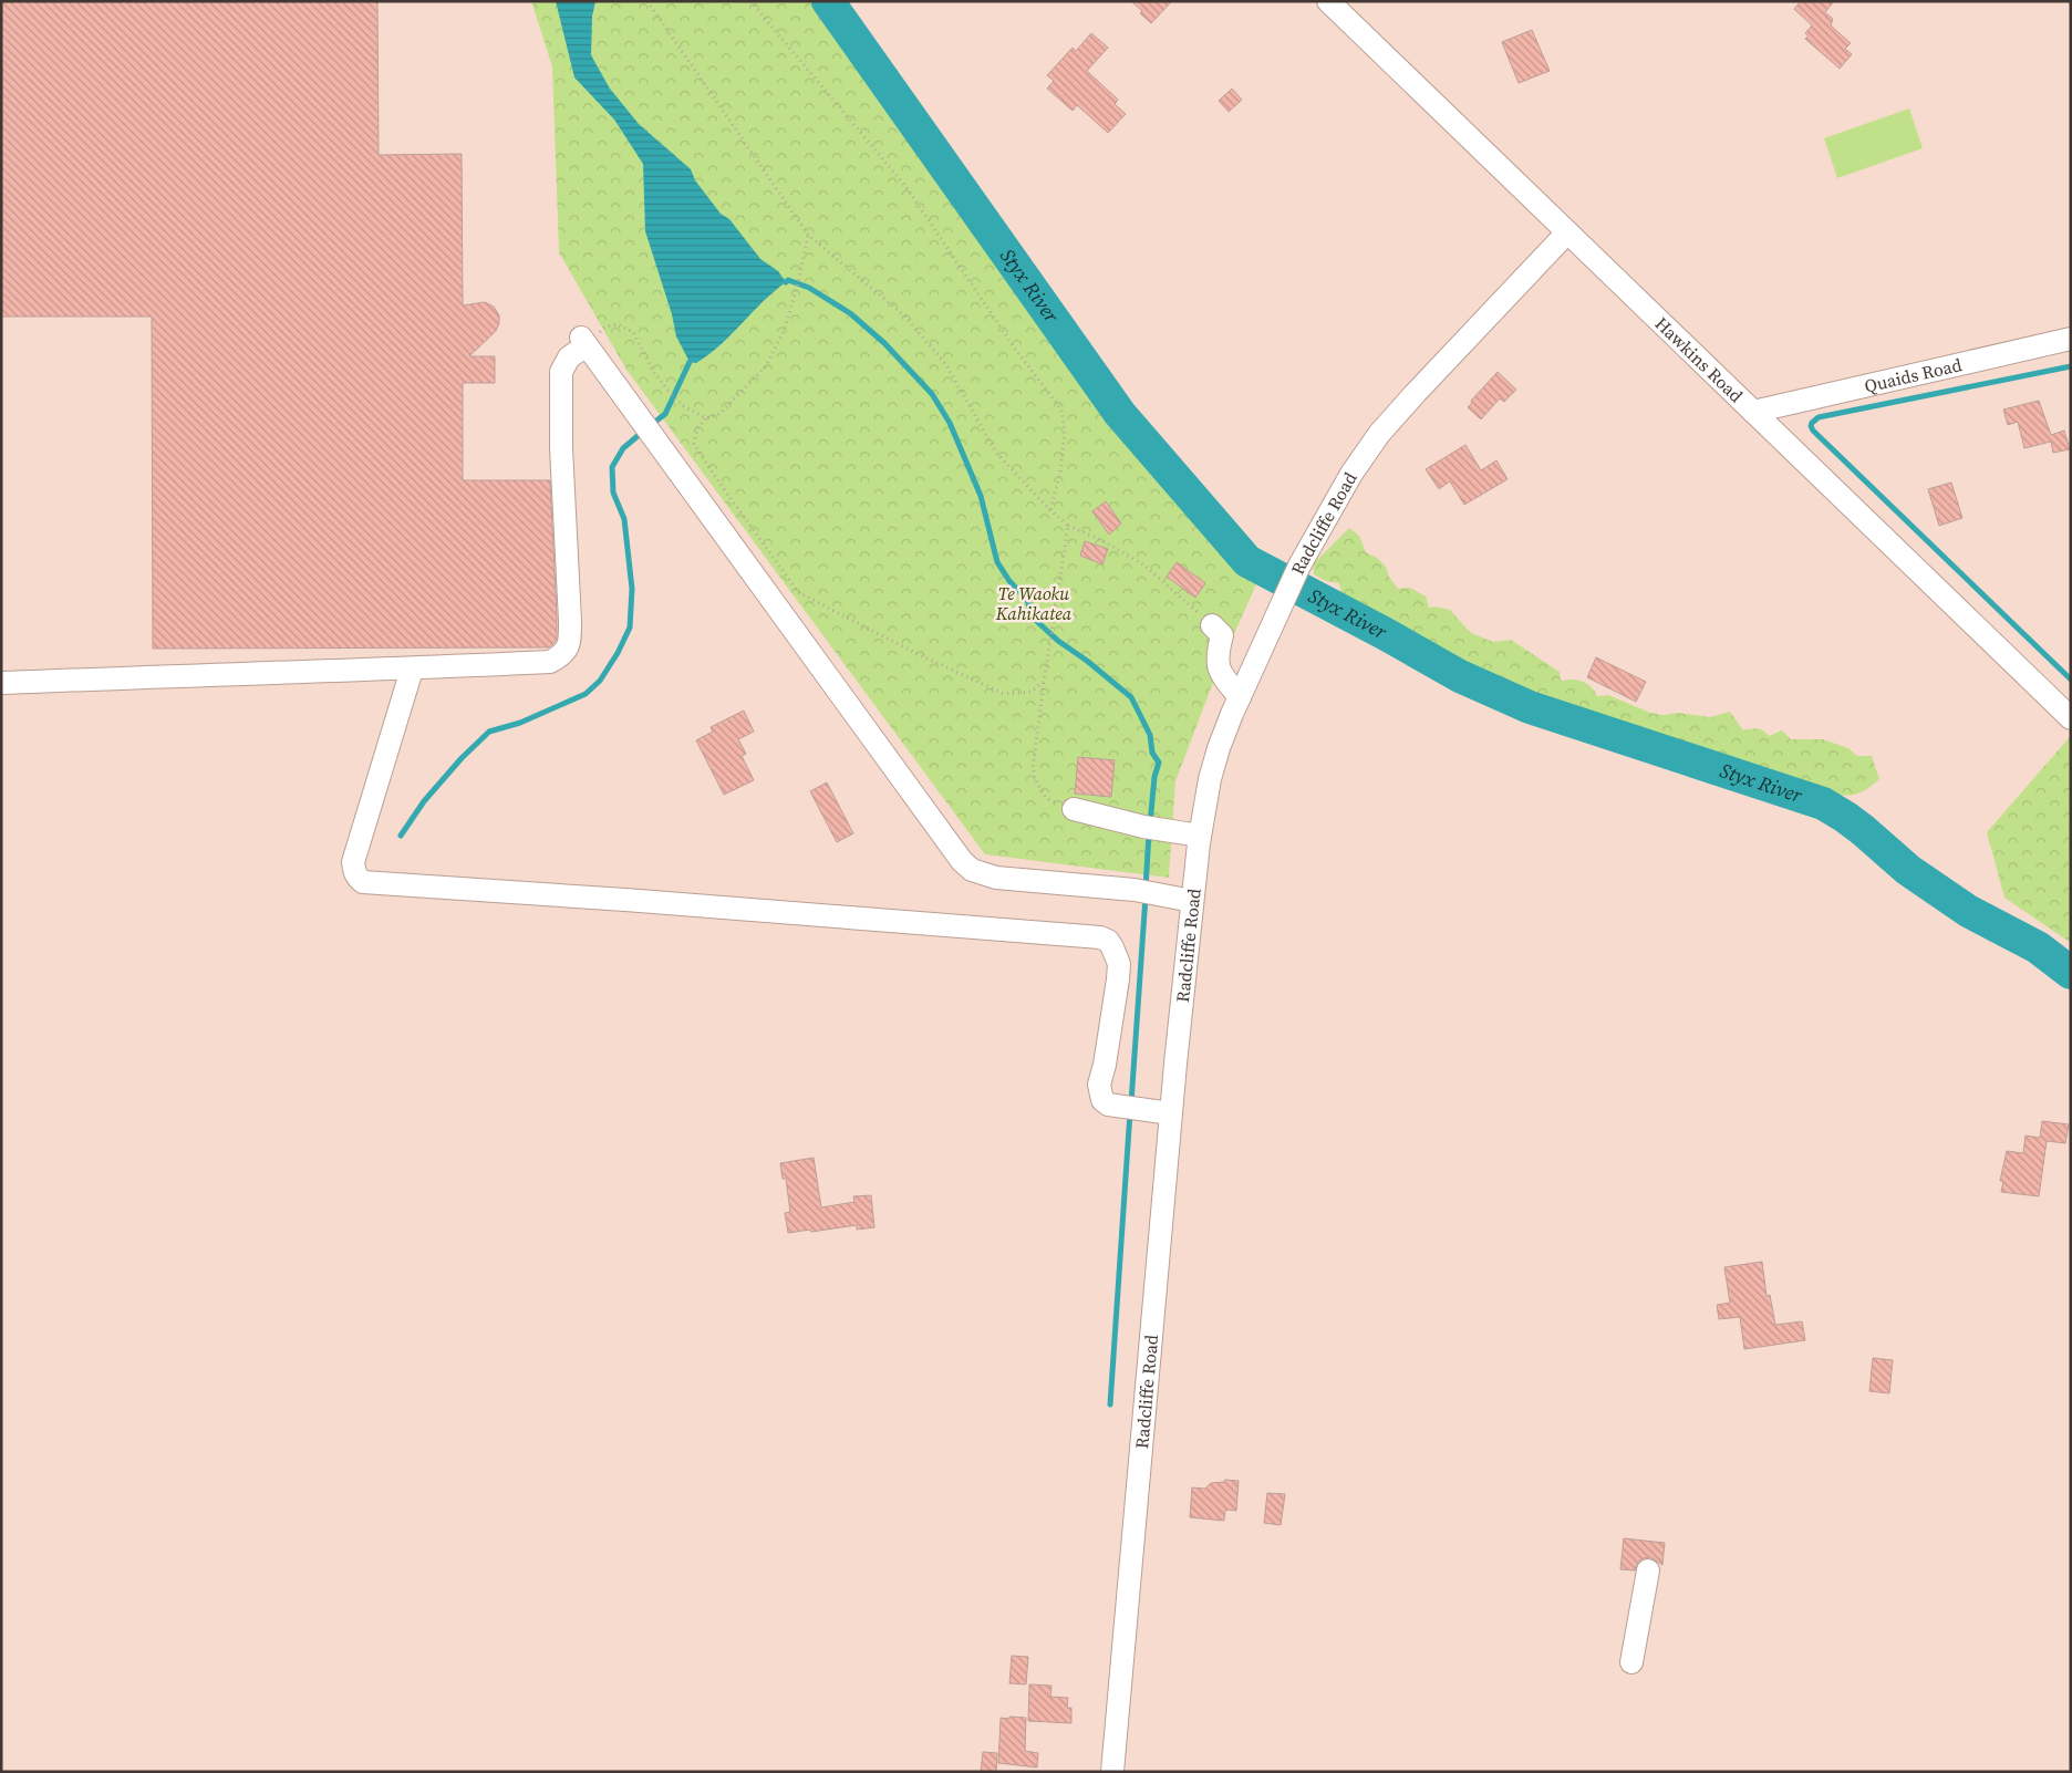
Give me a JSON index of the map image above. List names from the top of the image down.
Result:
{
  "streets": {
    "street": ["Hawkins Road", "Quaids Road", "Radcliffe Road"]
  },
  "crossings": [
    ["Hawkins Road", "Quaids Road"],
    ["Hawkins Road", "Radcliffe Road"]
  ],
  "water": ["Styx River"],
  "parks": ["Te Waoku Kahikatea"]
}
